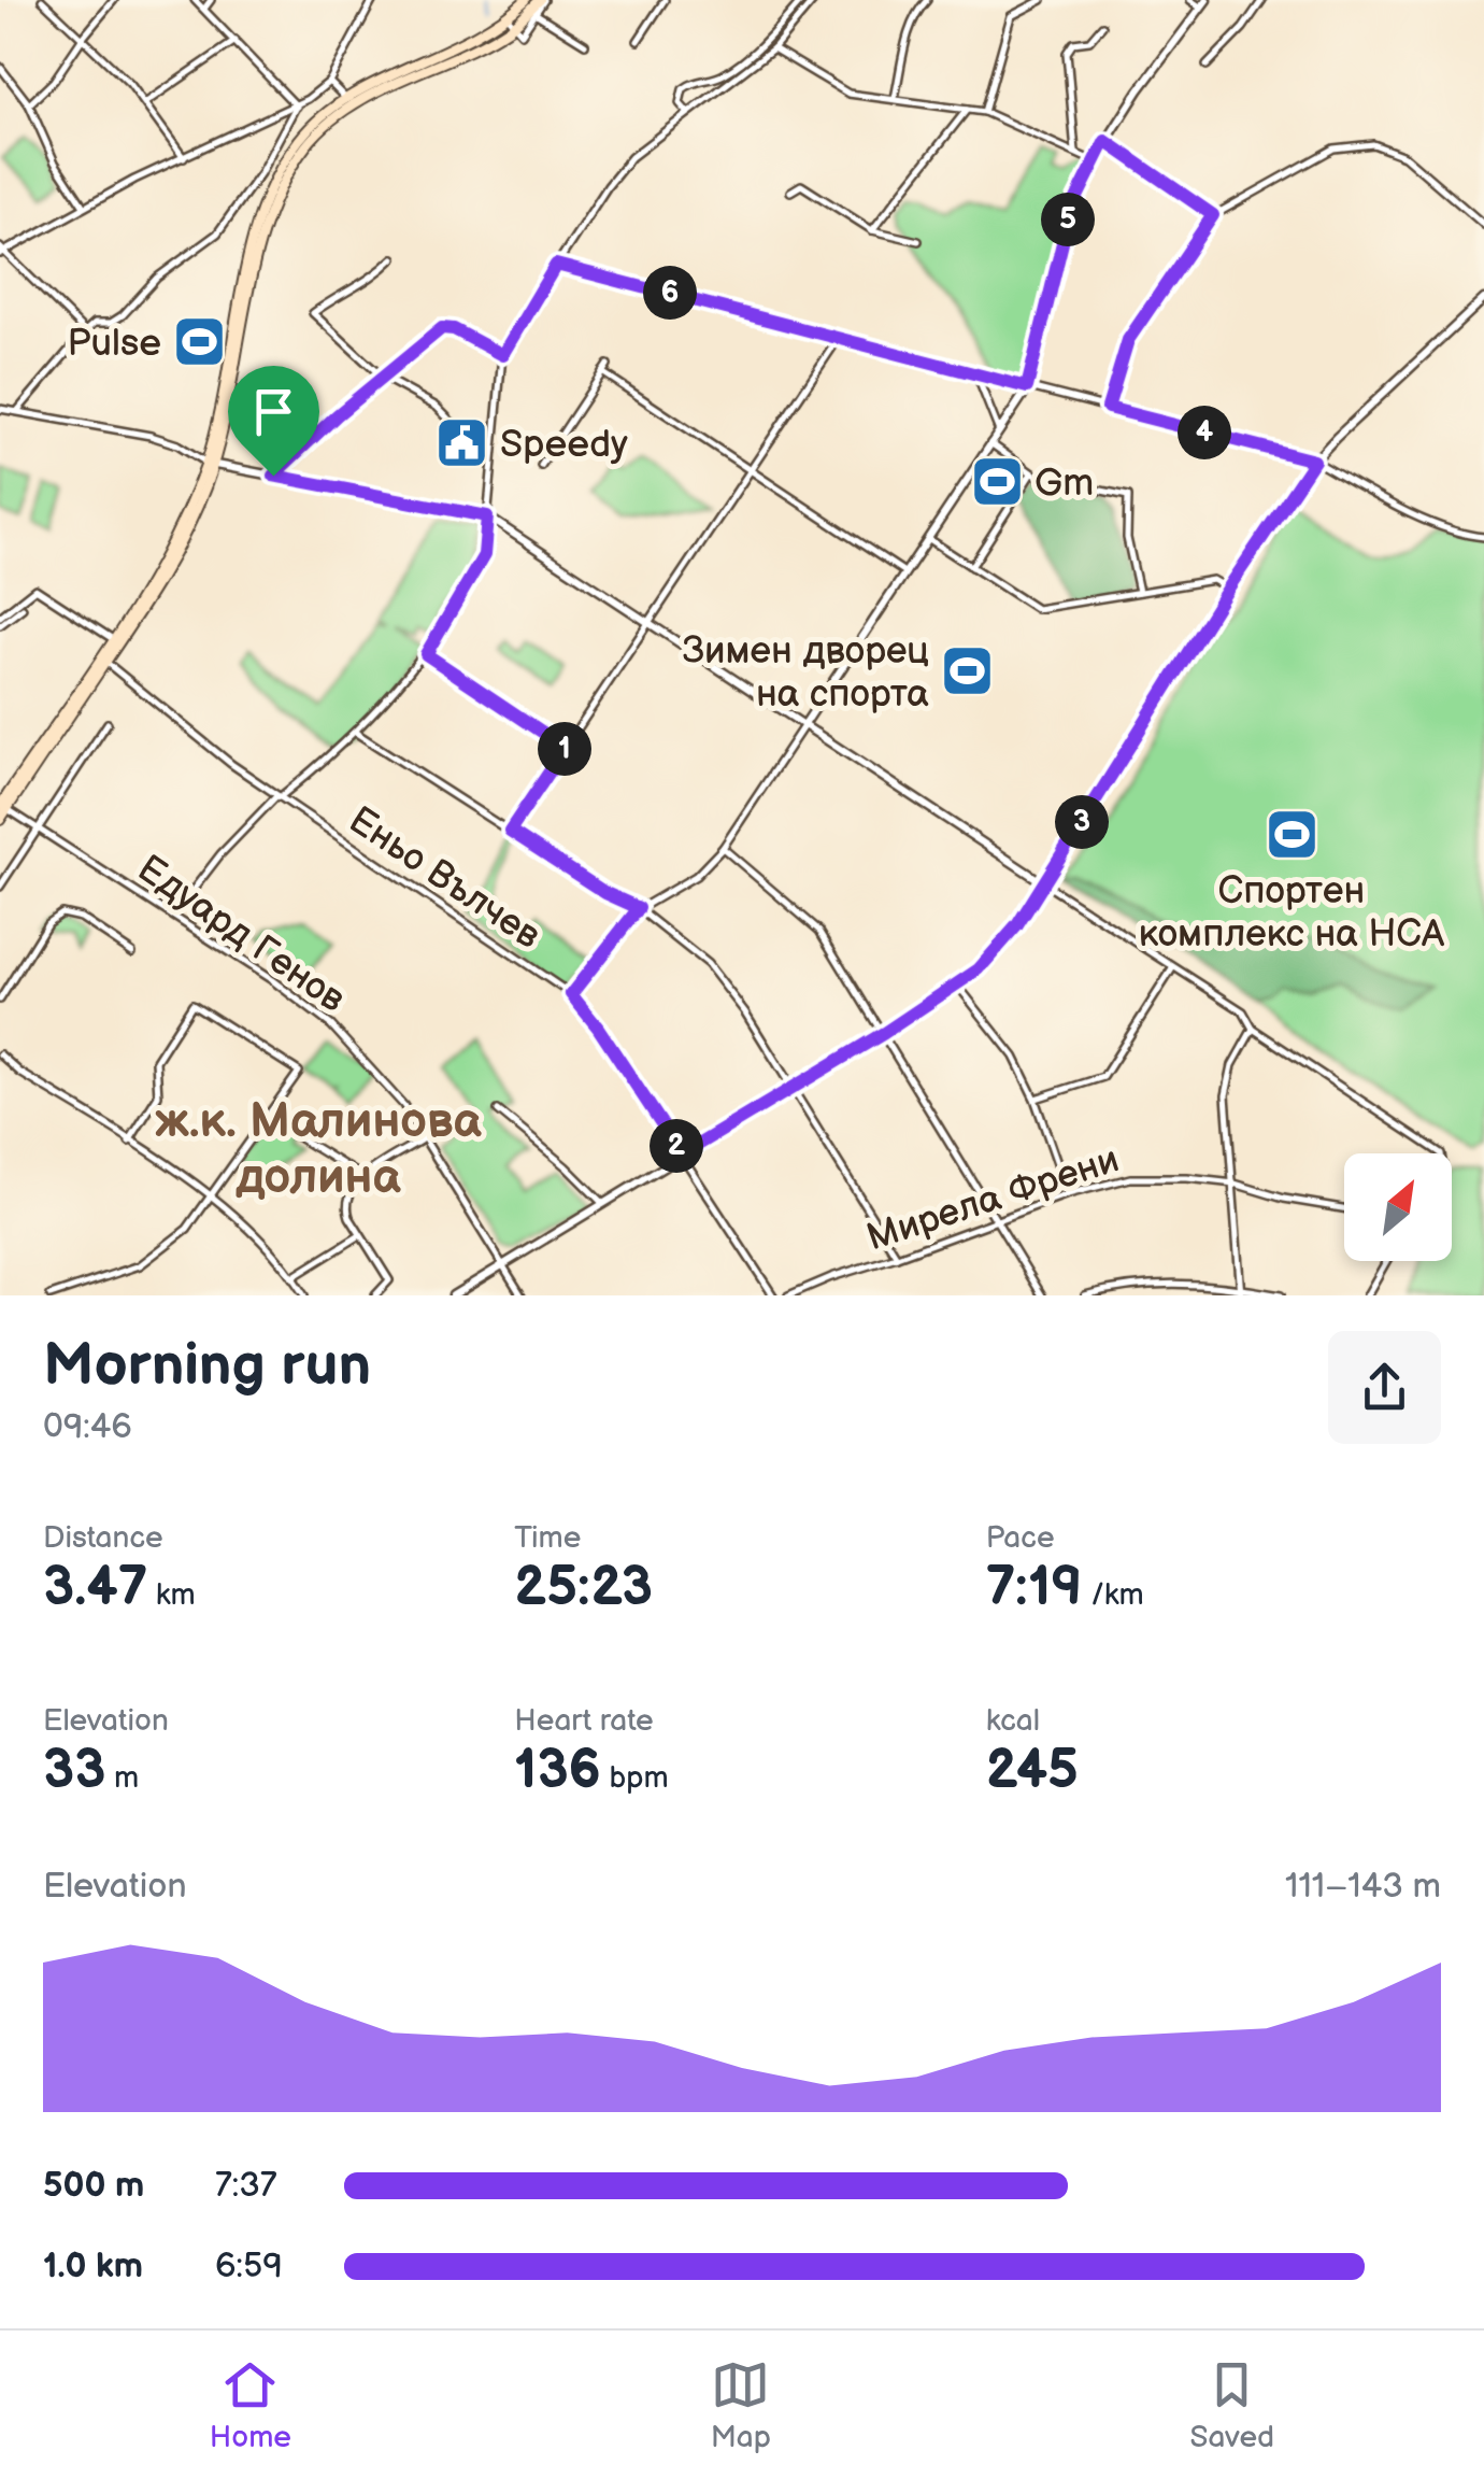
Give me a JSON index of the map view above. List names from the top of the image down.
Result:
{
  "streets": {
    "street": ["Еньо Вълчев", "Едуард Генов", "Мирела Френи"]
  },
  "districts": ["ж.к. Малинова долина"],
  "places": {
    "sports": [
      "Pulse",
      "Gm",
      "Зимен дворец на спорта",
      "Спортен комплекс на НСА"
    ],
    "public building": ["Speedy"]
  },
  "north": "top right",
  "page": {
    "pins": [
      "5",
      "6",
      "4",
      "1",
      "3",
      "2"
    ],
    "heading": ["Morning run", "09:46"],
    "stats": [
      ["Distance", "3.47 km"],
      ["Time", "25:23"],
      ["Pace", "7:19 /km"],
      ["Elevation", "33 m"],
      ["Heart rate", "136 bpm"],
      ["kcal", "245"]
    ],
    "chart": ["Elevation", "111–143 m"],
    "list": [
      {
        "name": "500 m",
        "note": "7:37"
      },
      {
        "name": "1.0 km",
        "note": "6:59"
      }
    ],
    "tabs": ["Home", "Map", "Saved"]
  }
}
